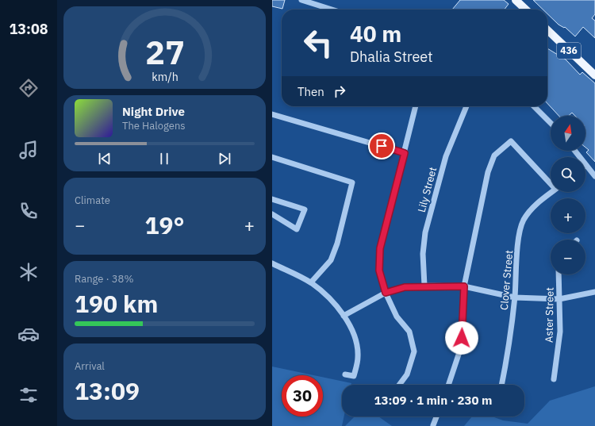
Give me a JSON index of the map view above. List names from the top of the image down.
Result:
{
  "streets": {
    "main road": ["436"],
    "street": ["Lily Street", "Clover Street", "Aster Street"]
  },
  "north": "top",
  "page": {
    "tabs": "13:08",
    "turn": ["40 m", "Dhalia Street"],
    "then": "Then",
    "song": ["Night Drive", "The Halogens"],
    "map_buttons": ["+", "−"],
    "tile": [
      "Climate",
      ["Range · 38%", "190 km"],
      ["Arrival", "13:09"]
    ],
    "heat": ["−", "19°", "+"],
    "limit": "30",
    "trip": "13:09 · 1 min · 230 m",
    "gauge": ["27", "km/h"]
  }
}
